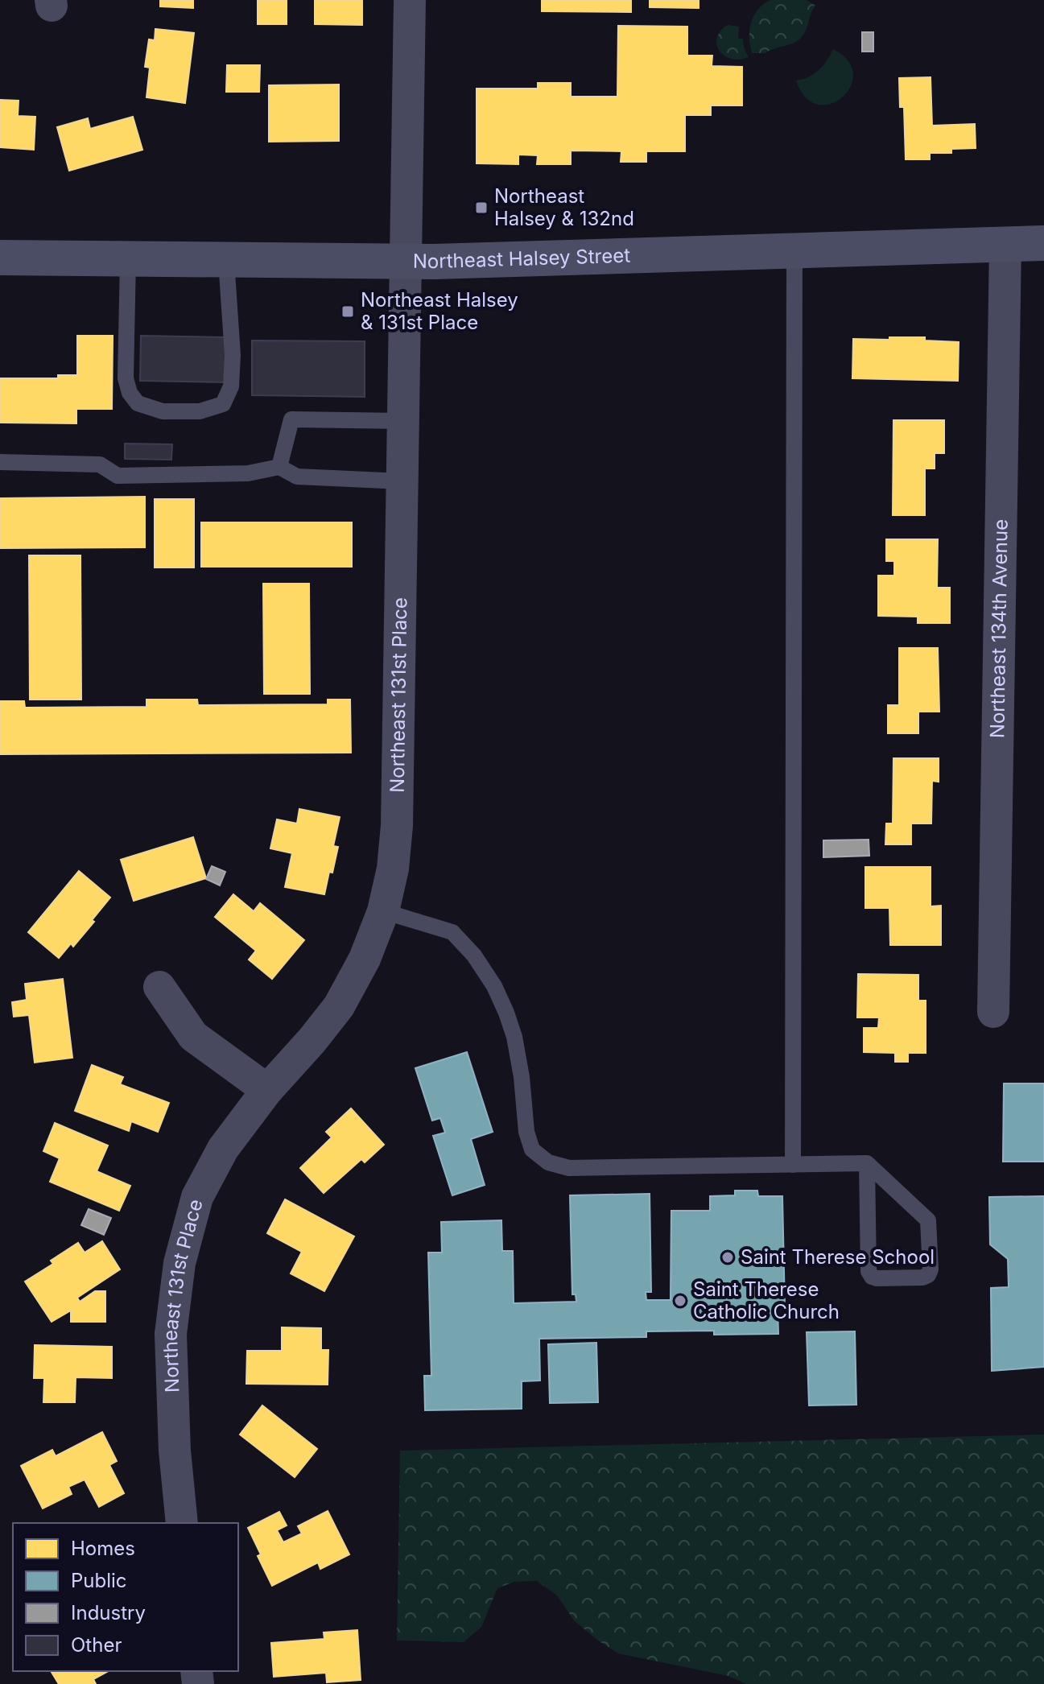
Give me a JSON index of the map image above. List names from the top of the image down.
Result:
{
  "streets": {
    "main road": ["Northeast Halsey Street"],
    "street": ["Northeast 134th Avenue", "Northeast 131st Place"]
  },
  "crossings": [
    ["Northeast Halsey Street", "Northeast 134th Avenue"],
    ["Northeast Halsey Street", "Northeast 131st Place"]
  ],
  "places": {
    "transit": ["Northeast Halsey & 132nd", "Northeast Halsey & 131st Place"],
    "other": ["Saint Therese School", "Saint Therese Catholic Church"]
  },
  "legend": [
    "Homes",
    "Public",
    "Industry",
    "Other"
  ]
}
